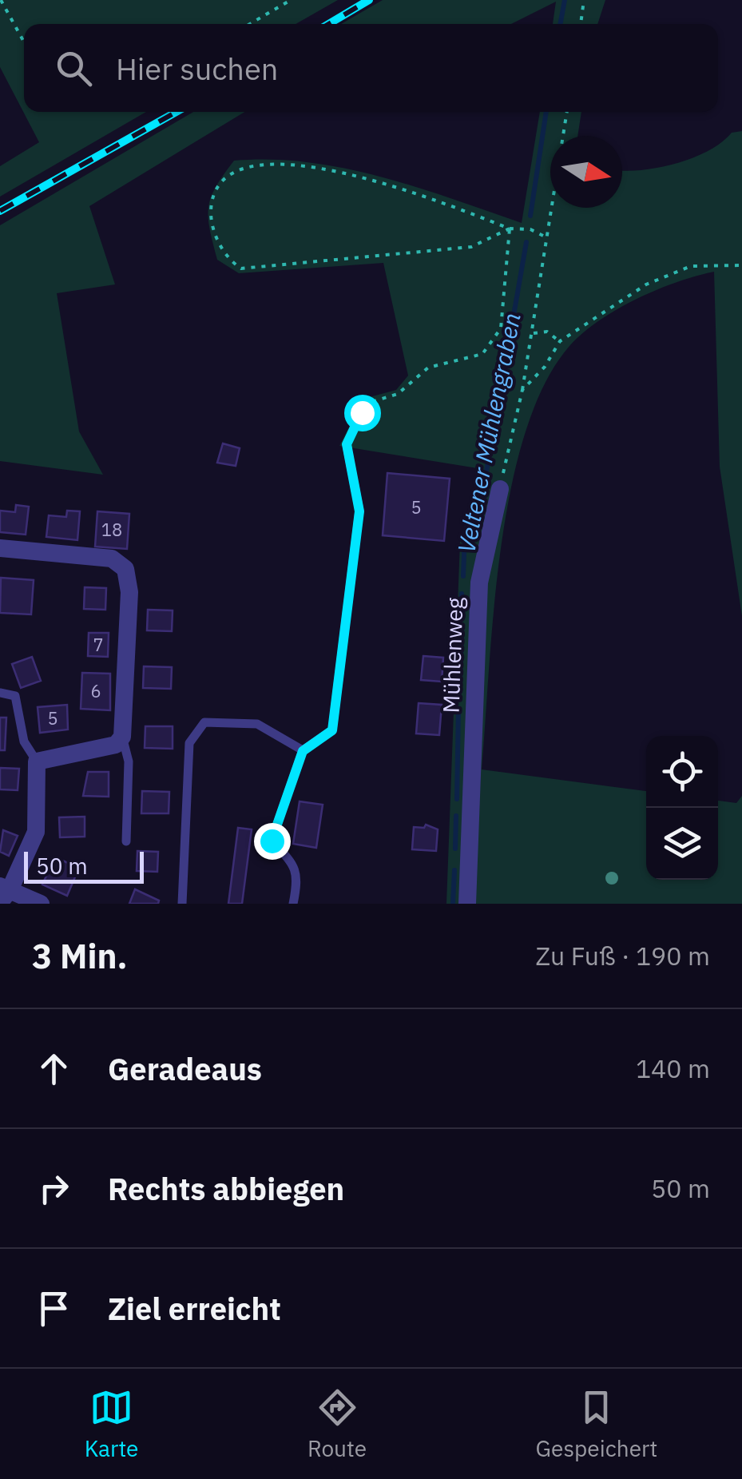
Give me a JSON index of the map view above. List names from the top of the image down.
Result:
{
  "streets": {
    "street": ["Mühlenweg"]
  },
  "water": ["Veltener Mühlengraben"],
  "house_numbers": [
    "5",
    "18",
    "7",
    "6",
    "5"
  ],
  "scale_bar": "50 m",
  "north": "right",
  "page": {
    "search": "Hier suchen",
    "scale": "50 m",
    "heading": ["3 Min.", "Zu Fuß · 190 m"],
    "list": [
      ["Geradeaus", "140 m"],
      ["Rechts abbiegen", "50 m"],
      "Ziel erreicht"
    ],
    "nav": ["Karte", "Route", "Gespeichert"]
  }
}
